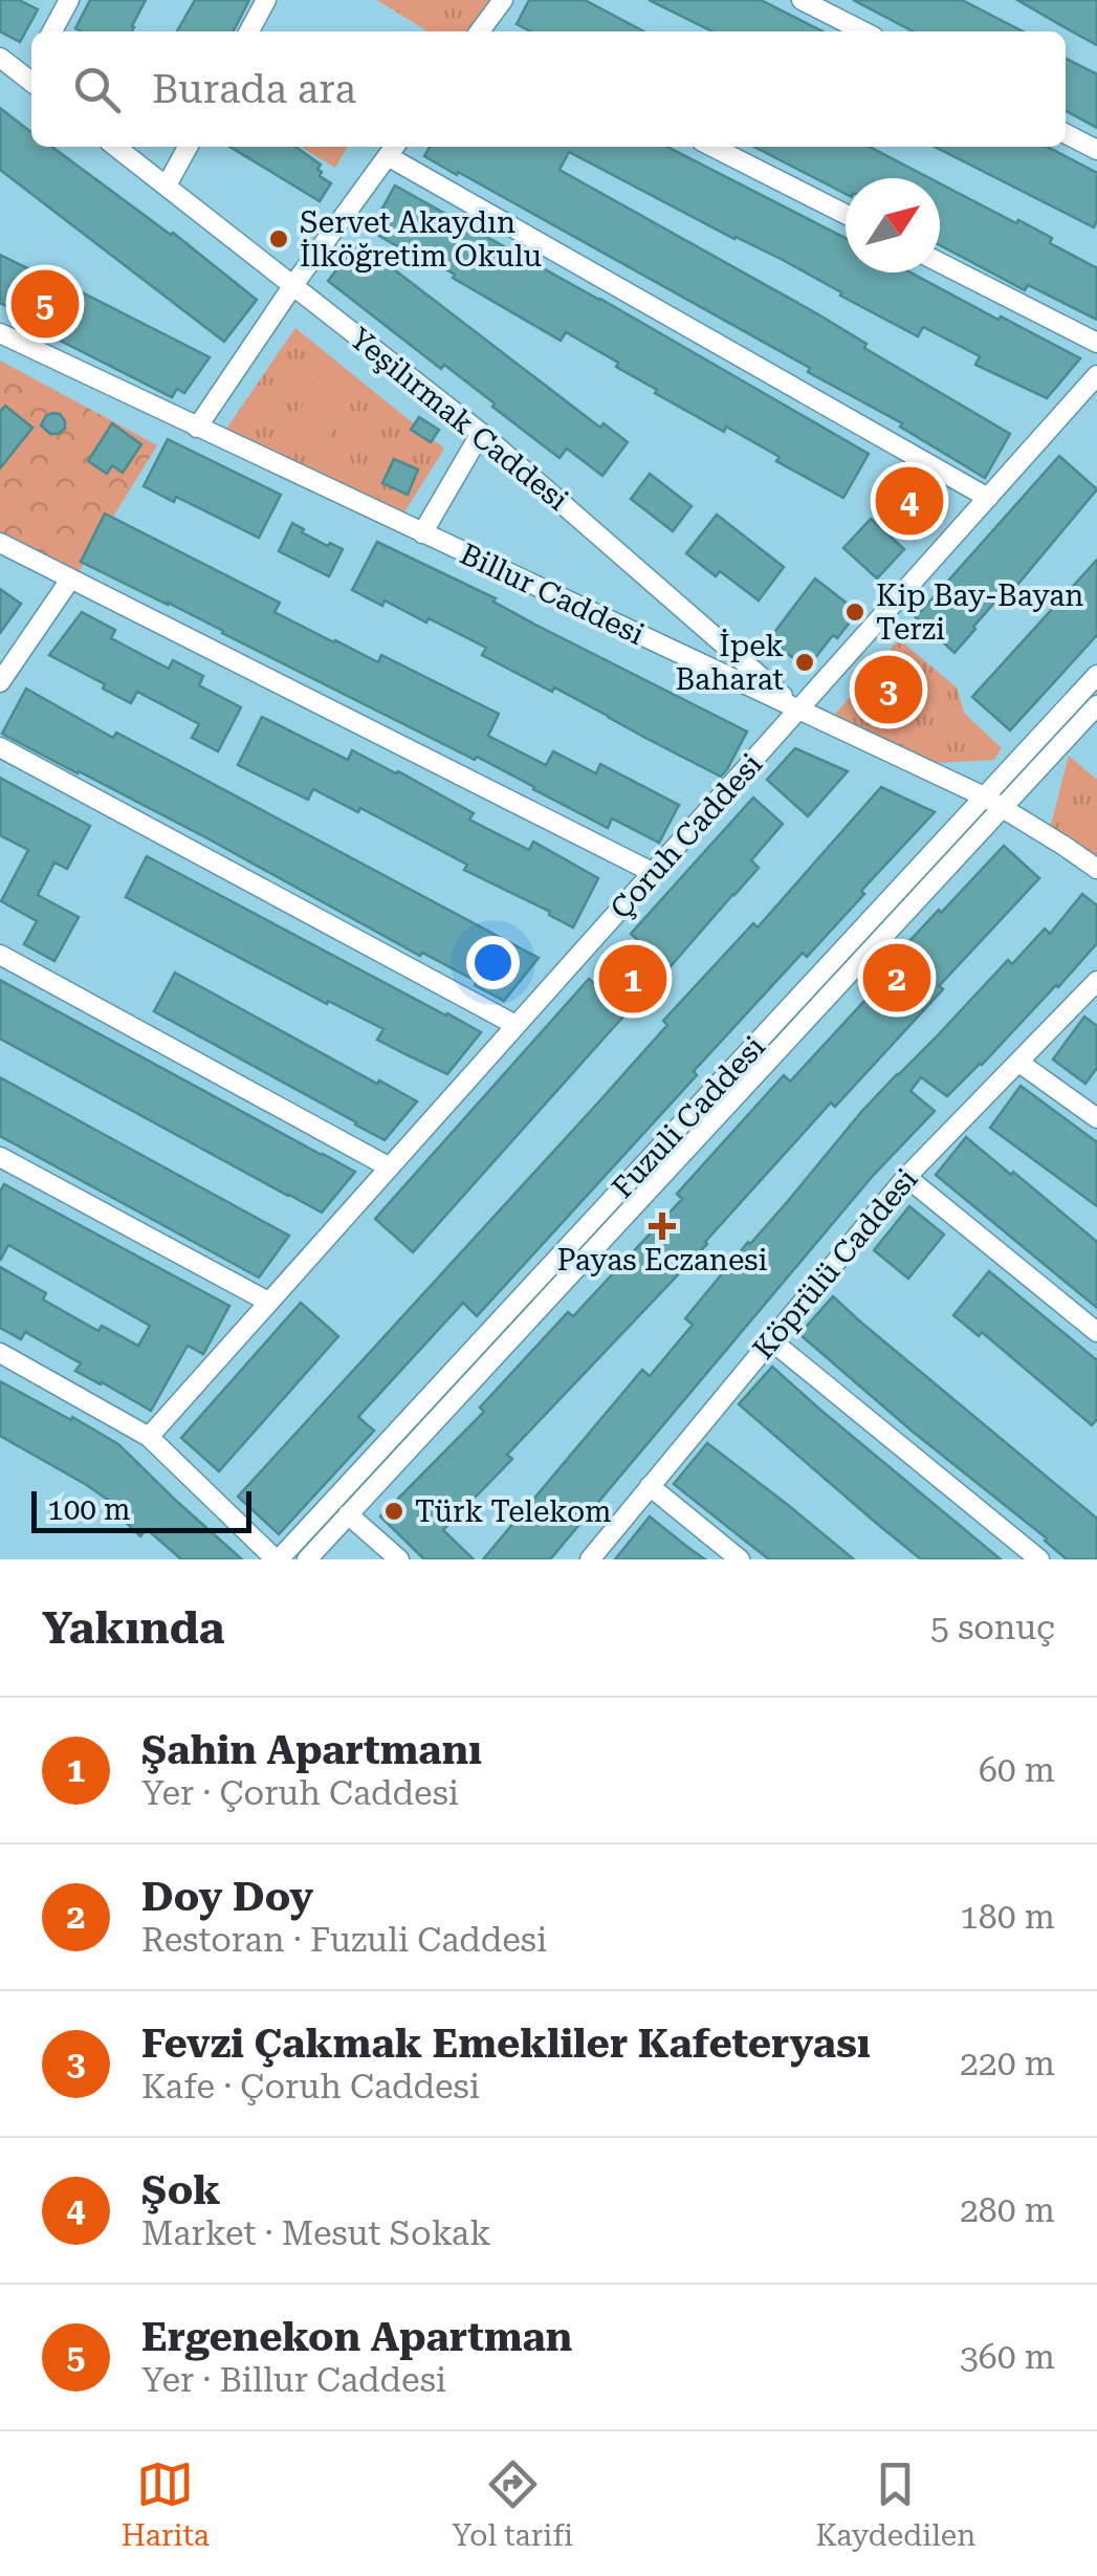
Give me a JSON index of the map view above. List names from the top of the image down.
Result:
{
  "streets": {
    "street": [
      "Yeşilırmak Caddesi",
      "Billur Caddesi",
      "Çoruh Caddesi",
      "Fuzuli Caddesi",
      "Köprülü Caddesi"
    ]
  },
  "crossings": [
    ["Yeşilırmak Caddesi", "Billur Caddesi"],
    ["Yeşilırmak Caddesi", "Çoruh Caddesi"],
    ["Billur Caddesi", "Çoruh Caddesi"],
    ["Billur Caddesi", "Fuzuli Caddesi"]
  ],
  "places": {
    "other": [
      "Servet Akaydın İlköğretim Okulu",
      "Kip Bay-Bayan Terzi",
      "İpek Baharat",
      "Türk Telekom"
    ],
    "health": ["Payas Eczanesi"]
  },
  "scale_bar": "100 m",
  "north": "top right",
  "page": {
    "search": "Burada ara",
    "pins": [
      "5",
      "4",
      "3",
      "2",
      "1"
    ],
    "scale": "100 m",
    "heading": ["Yakında", "5 sonuç"],
    "list": [
      {
        "mark": "1",
        "name": "Şahin Apartmanı",
        "note": "Yer · Çoruh Caddesi",
        "value": "60 m"
      },
      {
        "mark": "2",
        "name": "Doy Doy",
        "note": "Restoran · Fuzuli Caddesi",
        "value": "180 m"
      },
      {
        "mark": "3",
        "name": "Fevzi Çakmak Emekliler Kafeteryası",
        "note": "Kafe · Çoruh Caddesi",
        "value": "220 m"
      },
      {
        "mark": "4",
        "name": "Şok",
        "note": "Market · Mesut Sokak",
        "value": "280 m"
      },
      {
        "mark": "5",
        "name": "Ergenekon Apartman",
        "note": "Yer · Billur Caddesi",
        "value": "360 m"
      }
    ],
    "nav": ["Harita", "Yol tarifi", "Kaydedilen"]
  }
}
